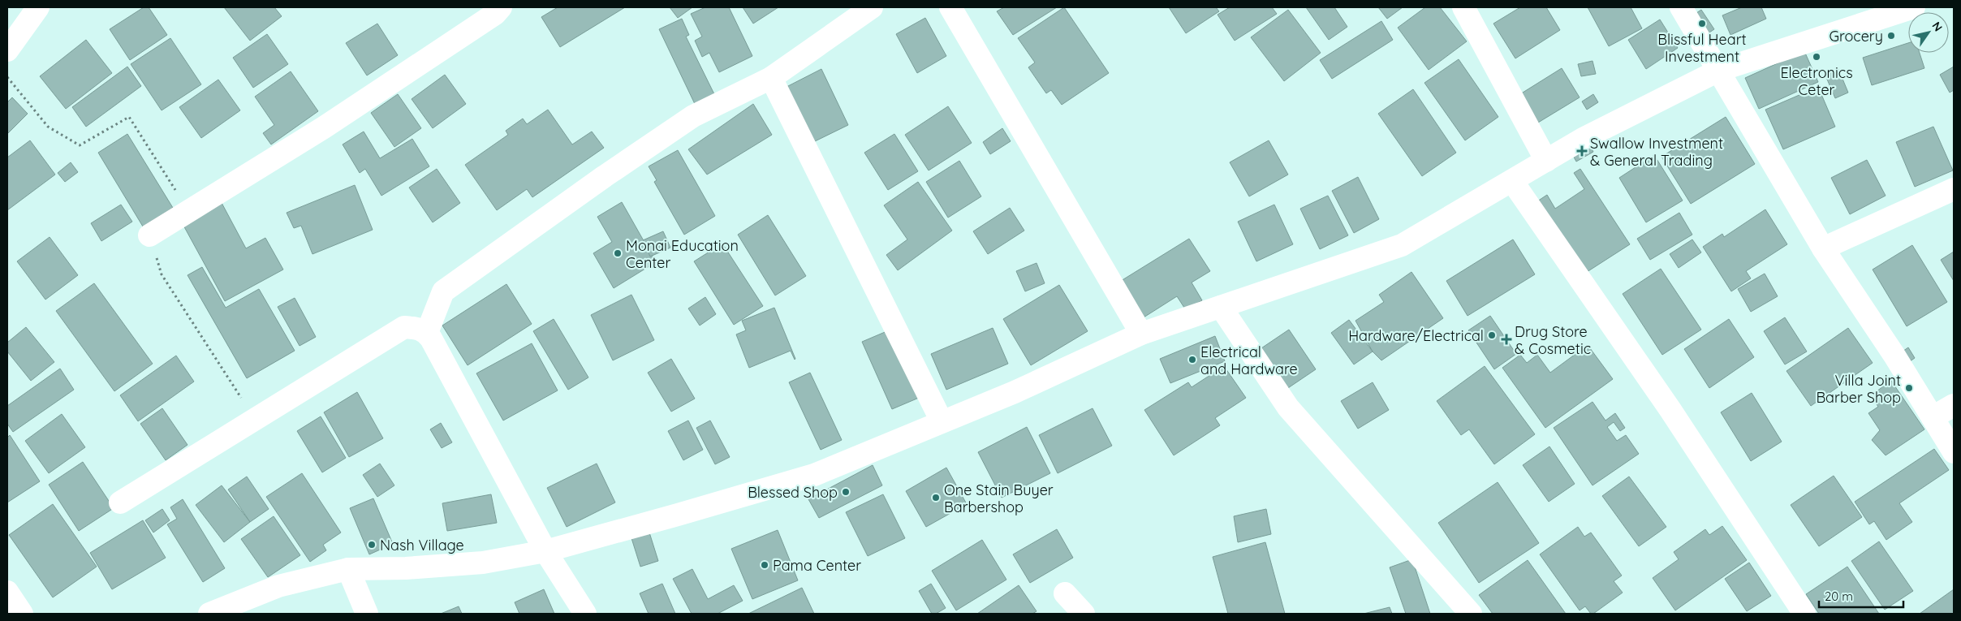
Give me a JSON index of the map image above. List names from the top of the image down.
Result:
{
  "places": {
    "other": [
      "Blissful Heart Investment",
      "Grocery",
      "Electronics Ceter",
      "Monai Education Center",
      "Hardware/Electrical",
      "Electrical and Hardware",
      "Villa Joint Barber Shop",
      "Blessed Shop",
      "One Stain Buyer Barbershop",
      "Nash Village",
      "Pama Center"
    ],
    "health": ["Swallow Investment & General Trading", "Drug Store & Cosmetic"]
  },
  "scale_bar": "20 m",
  "north": "top right"
}
